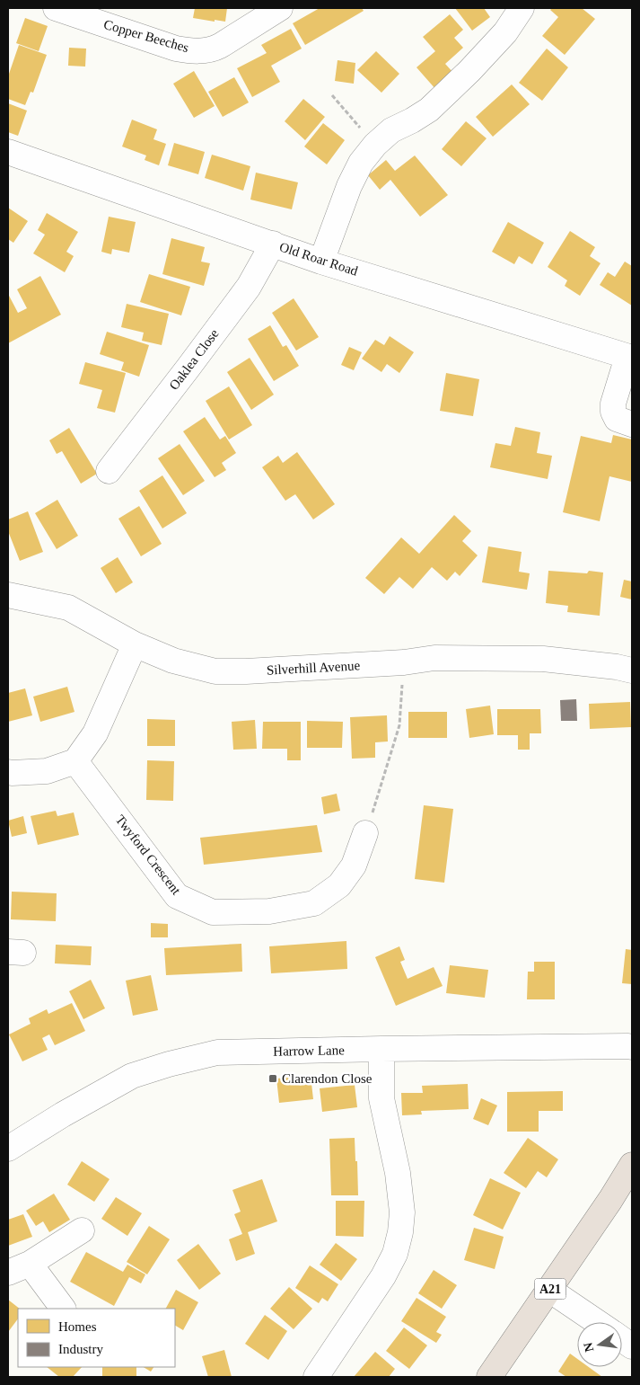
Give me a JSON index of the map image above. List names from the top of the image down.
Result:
{
  "streets": {
    "highway": ["A21"],
    "street": [
      "Copper Beeches",
      "Old Roar Road",
      "Oaklea Close",
      "Silverhill Avenue",
      "Twyford Crescent",
      "Harrow Lane"
    ]
  },
  "crossings": [
    ["Old Roar Road", "Oaklea Close"]
  ],
  "places": {
    "transit": ["Clarendon Close"]
  },
  "legend": ["Homes", "Industry"],
  "north": "left"
}
